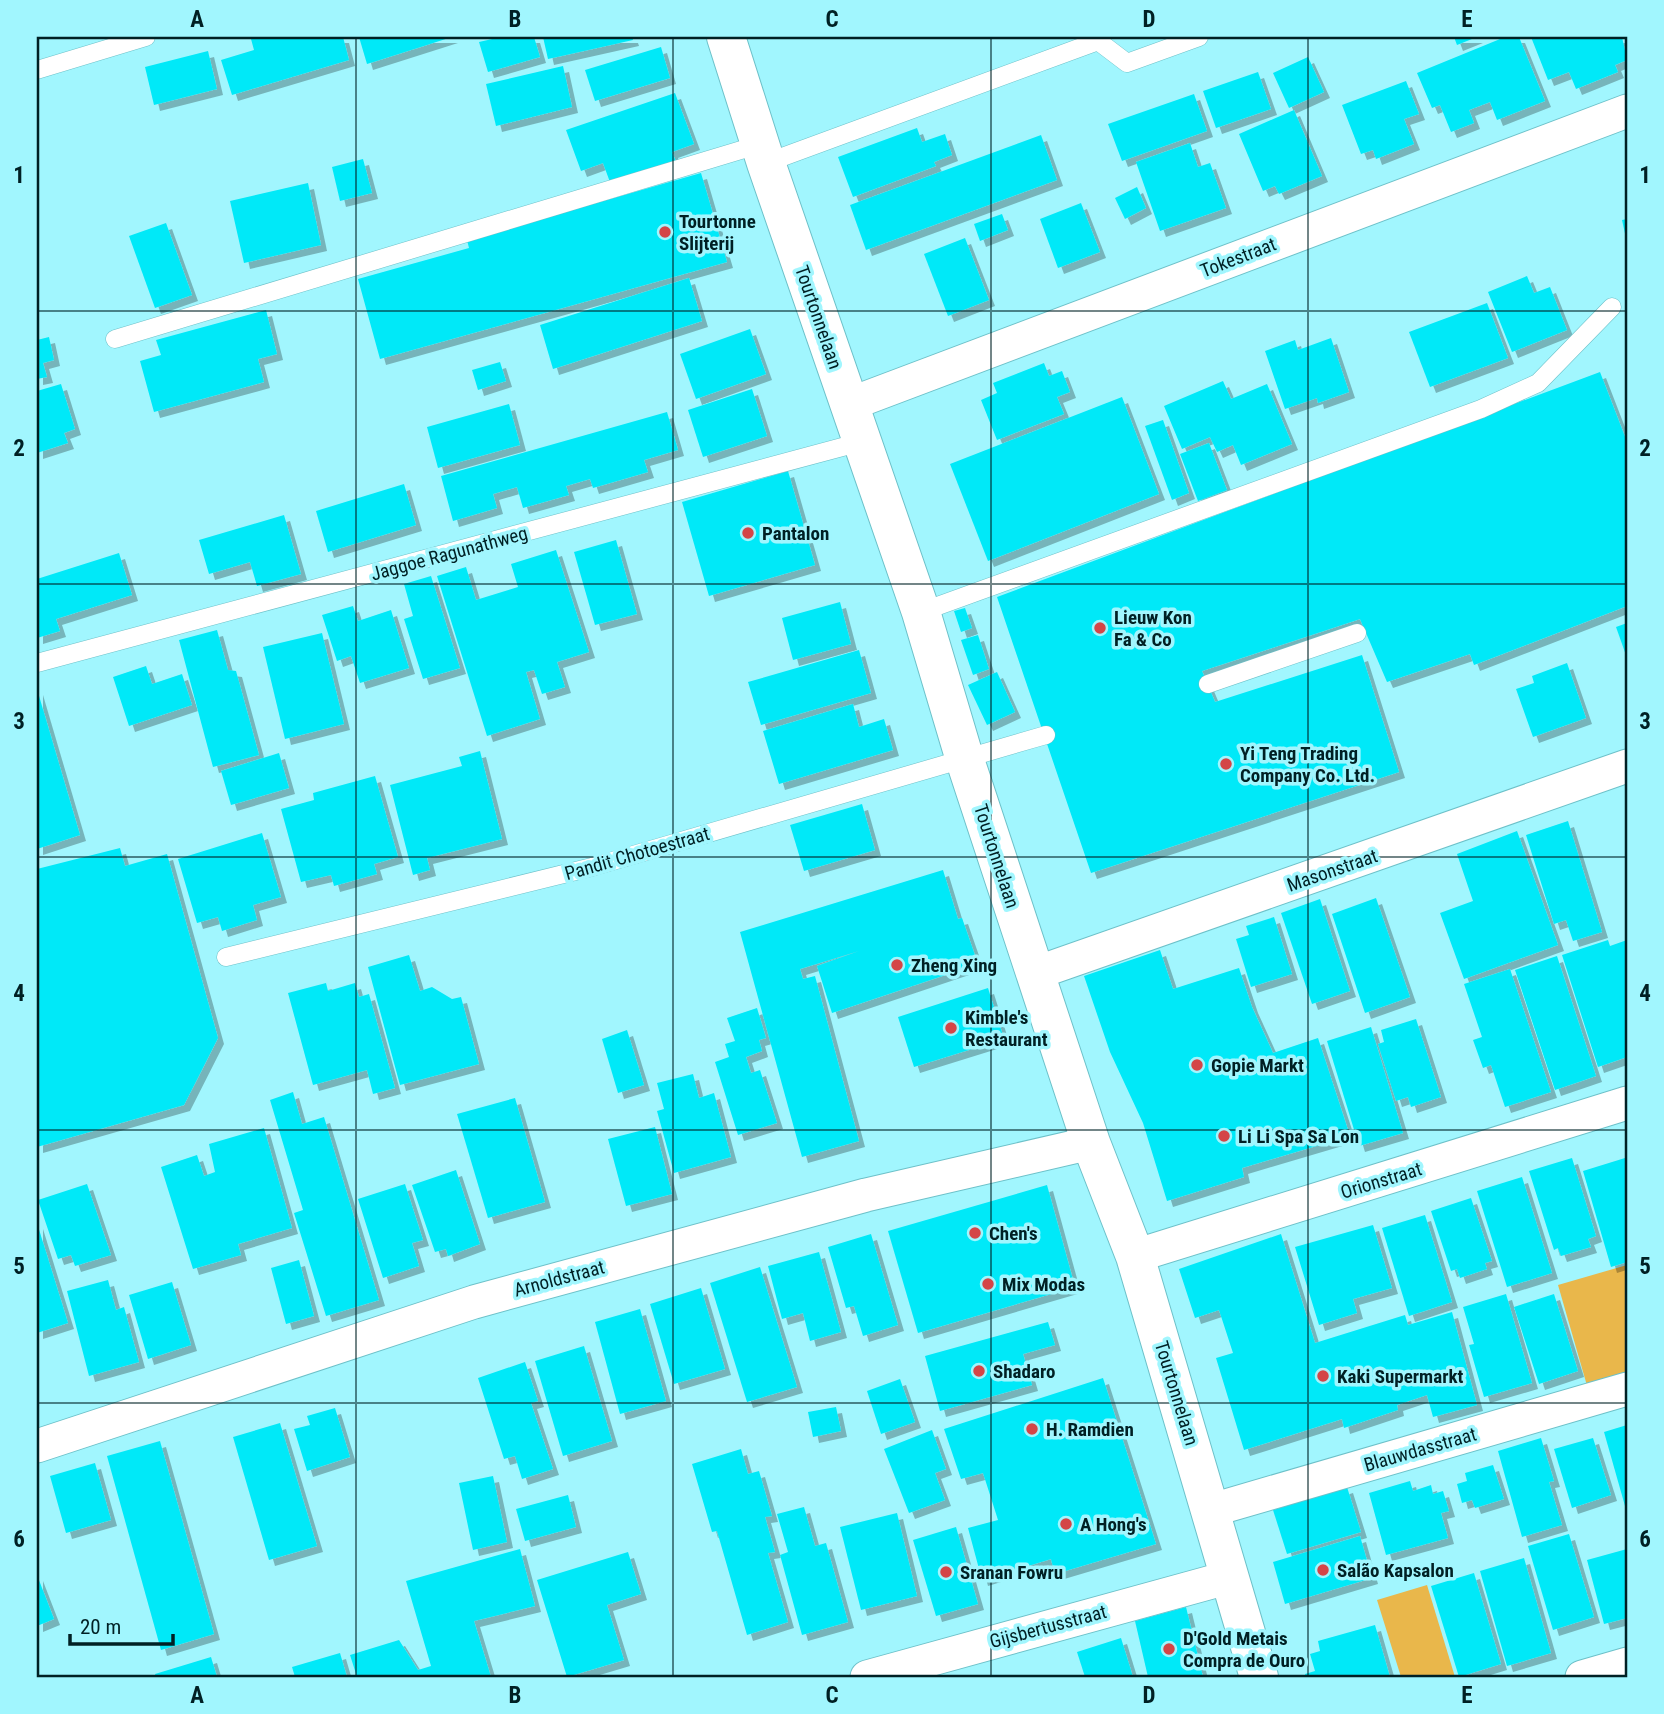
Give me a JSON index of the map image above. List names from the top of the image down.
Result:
{
  "streets": {
    "street": [
      "Tokestraat",
      "Tourtonnelaan",
      "Masonstraat",
      "Orionstraat",
      "Arnoldstraat",
      "Blauwdasstraat",
      "Gijsbertusstraat"
    ],
    "lane": ["Jaggoe Ragunathweg", "Pandit Chotoestraat"]
  },
  "crossings": [
    ["Tokestraat", "Tourtonnelaan"],
    ["Tourtonnelaan", "Jaggoe Ragunathweg"],
    ["Tourtonnelaan", "Pandit Chotoestraat"],
    ["Tourtonnelaan", "Masonstraat"],
    ["Tourtonnelaan", "Orionstraat"],
    ["Tourtonnelaan", "Arnoldstraat"],
    ["Tourtonnelaan", "Blauwdasstraat"],
    ["Tourtonnelaan", "Gijsbertusstraat"]
  ],
  "places": [
    "Tourtonne Slijterij",
    "Pantalon",
    "Lieuw Kon Fa & Co",
    "Yi Teng Trading Company Co. Ltd.",
    "Zheng Xing",
    "Kimble's Restaurant",
    "Gopie Markt",
    "Li Li Spa Sa Lon",
    "Chen's",
    "Mix Modas",
    "Shadaro",
    "Kaki Supermarkt",
    "H. Ramdien",
    "A Hong's",
    "Salão Kapsalon",
    "Sranan Fowru",
    "D'Gold Metais Compra de Ouro"
  ],
  "scale_bar": "20 m",
  "grid": {
    "columns": [
      "A",
      "B",
      "C",
      "D",
      "E"
    ],
    "rows": [
      "1",
      "2",
      "3",
      "4",
      "5",
      "6"
    ]
  }
}
